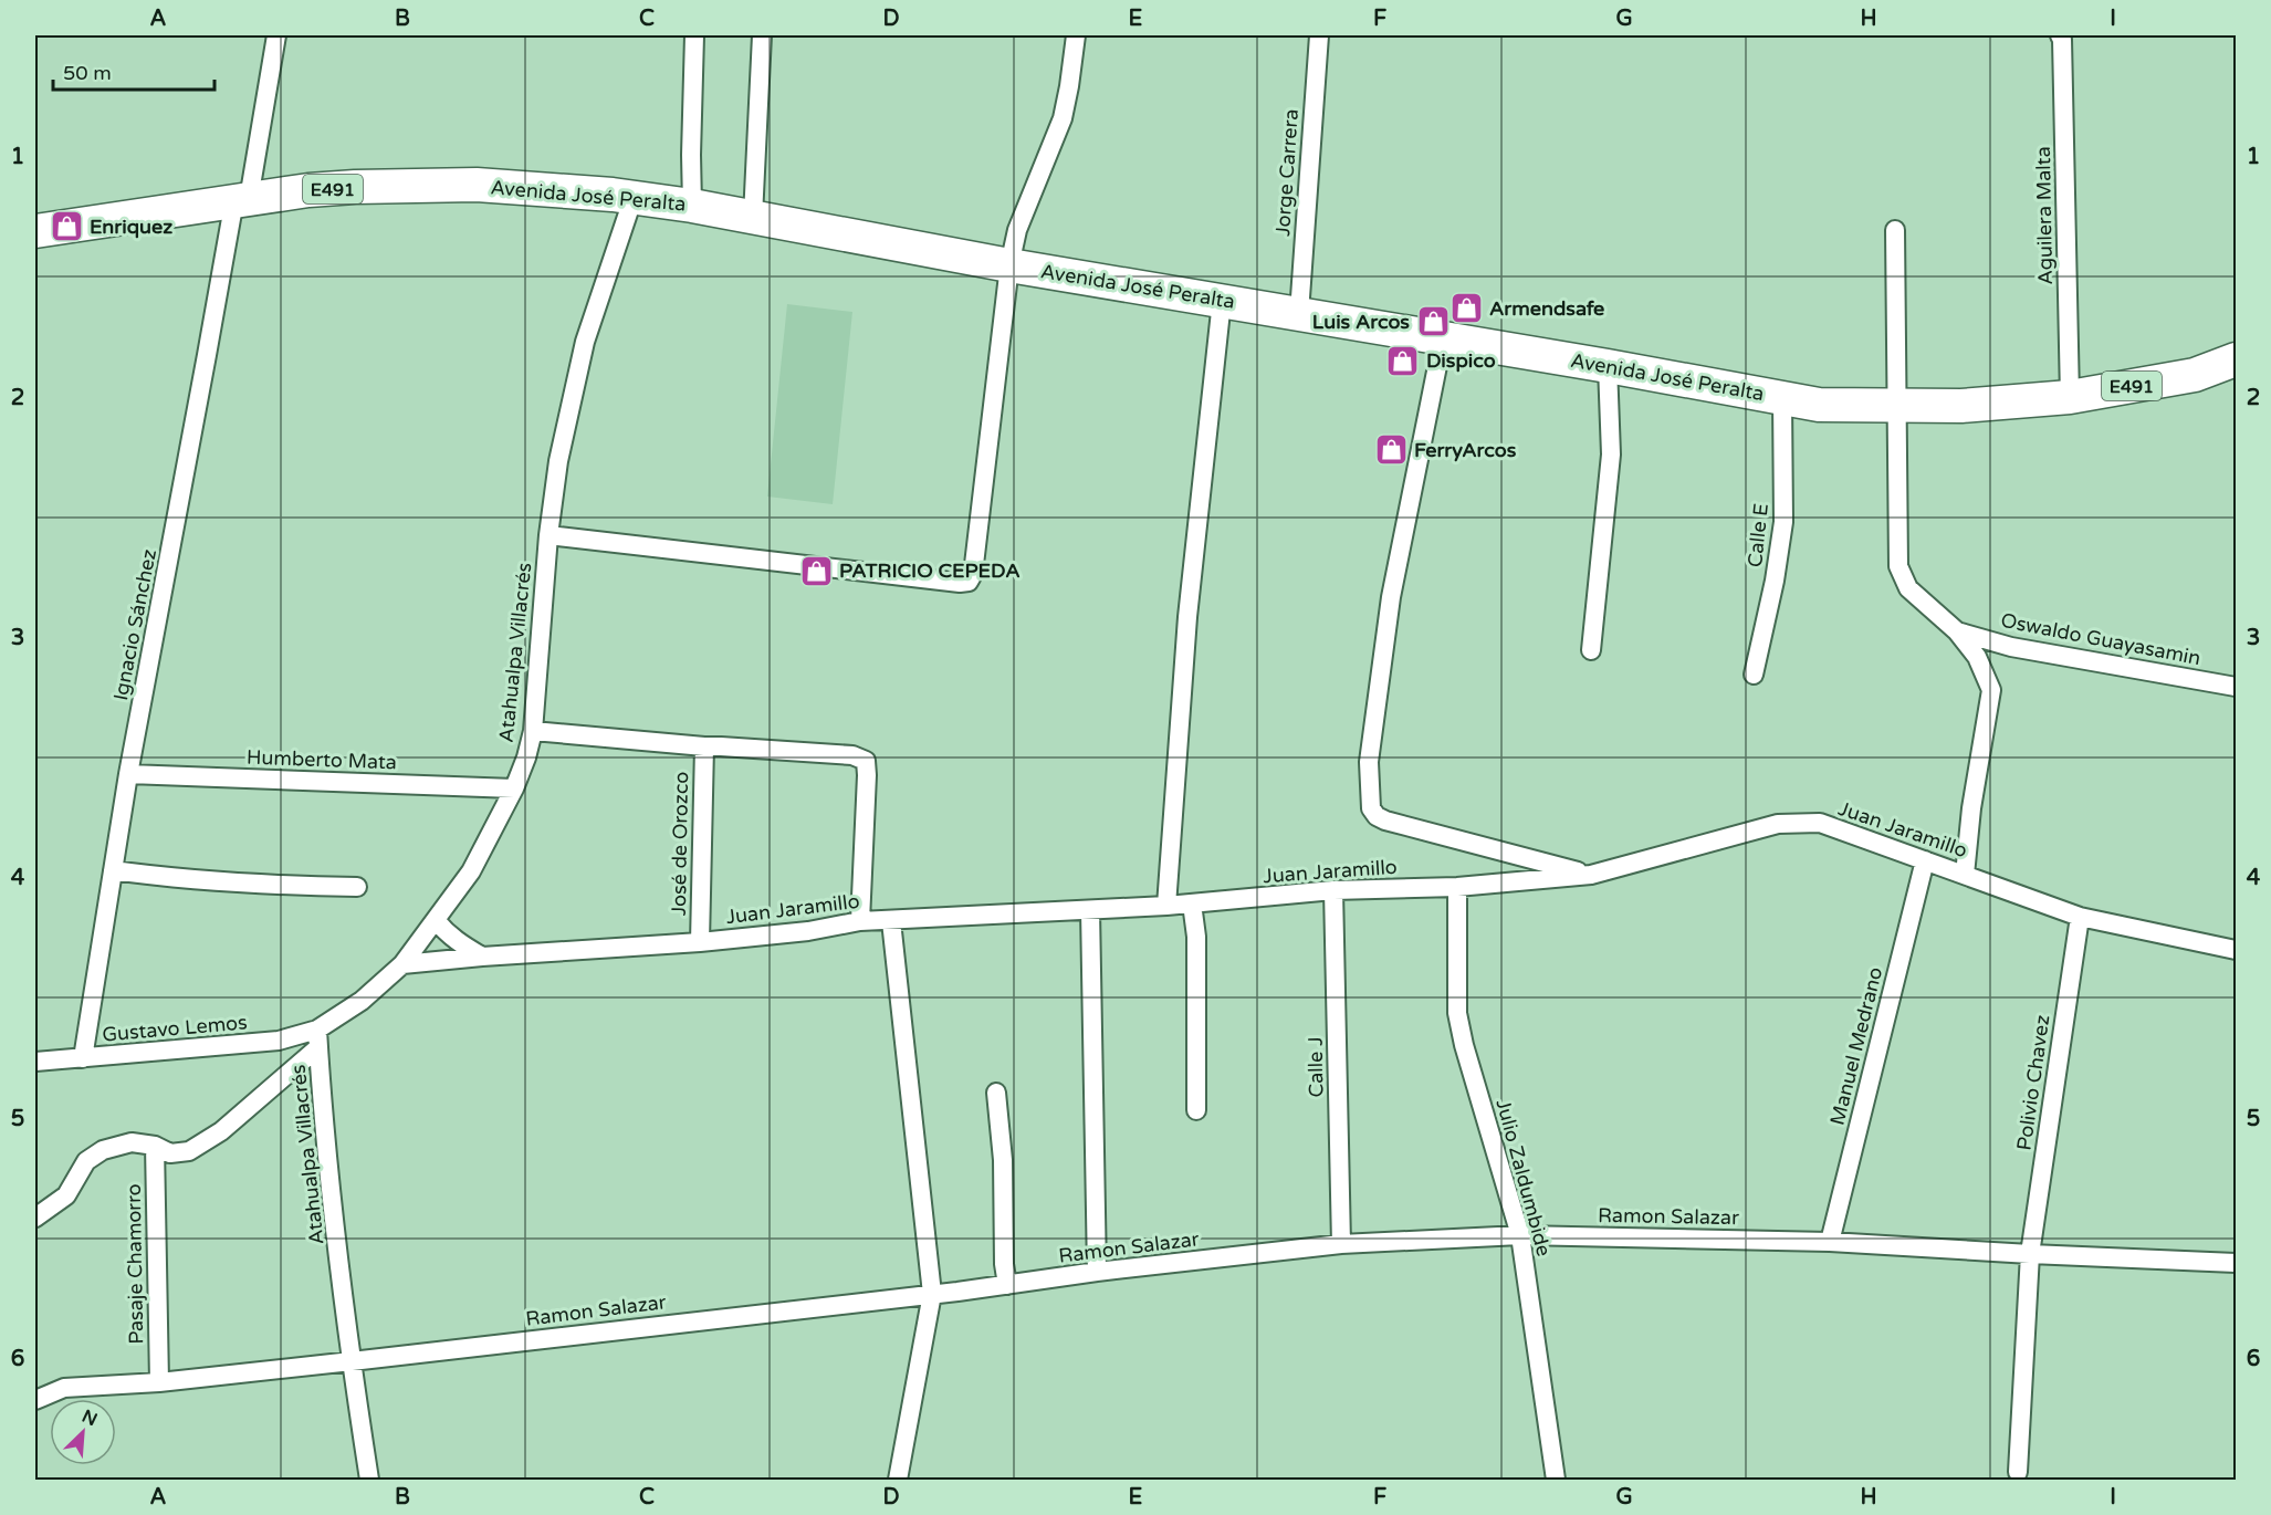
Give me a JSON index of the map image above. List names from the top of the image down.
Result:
{
  "streets": {
    "highway": ["E491", "Avenida José Peralta"],
    "street": [
      "Jorge Carrera",
      "Aguilera Malta",
      "Calle E",
      "Ignacio Sánchez",
      "Oswaldo Guayasamin",
      "Atahualpa Villacrés",
      "Humberto Mata",
      "Juan Jaramillo",
      "José de Orozco",
      "Gustavo Lemos",
      "Manuel Medrano",
      "Calle J",
      "Polivio Chavez",
      "Julio Zaldumbide",
      "Ramon Salazar",
      "Pasaje Chamorro"
    ]
  },
  "crossings": [
    ["Jorge Carrera", "Avenida José Peralta"],
    ["Avenida José Peralta", "Aguilera Malta"],
    ["Avenida José Peralta", "Calle E"],
    ["Avenida José Peralta", "Ignacio Sánchez"],
    ["Avenida José Peralta", "Atahualpa Villacrés"],
    ["Ignacio Sánchez", "Humberto Mata"],
    ["Ignacio Sánchez", "Gustavo Lemos"],
    ["Atahualpa Villacrés", "Humberto Mata"],
    ["Atahualpa Villacrés", "Juan Jaramillo"],
    ["Atahualpa Villacrés", "Gustavo Lemos"],
    ["Atahualpa Villacrés", "Ramon Salazar"],
    ["Juan Jaramillo", "José de Orozco"],
    ["Juan Jaramillo", "Manuel Medrano"],
    ["Juan Jaramillo", "Calle J"],
    ["Juan Jaramillo", "Polivio Chavez"],
    ["Juan Jaramillo", "Julio Zaldumbide"],
    ["Manuel Medrano", "Ramon Salazar"],
    ["Calle J", "Ramon Salazar"],
    ["Polivio Chavez", "Ramon Salazar"],
    ["Julio Zaldumbide", "Ramon Salazar"],
    ["Ramon Salazar", "Pasaje Chamorro"]
  ],
  "places": {
    "shop": [
      "Enriquez",
      "Armendsafe",
      "Luis Arcos",
      "Dispico",
      "FerryArcos",
      "PATRICIO CEPEDA"
    ]
  },
  "scale_bar": "50 m",
  "north": "top right",
  "grid": {
    "columns": [
      "A",
      "B",
      "C",
      "D",
      "E",
      "F",
      "G",
      "H",
      "I"
    ],
    "rows": [
      "1",
      "2",
      "3",
      "4",
      "5",
      "6"
    ]
  }
}
